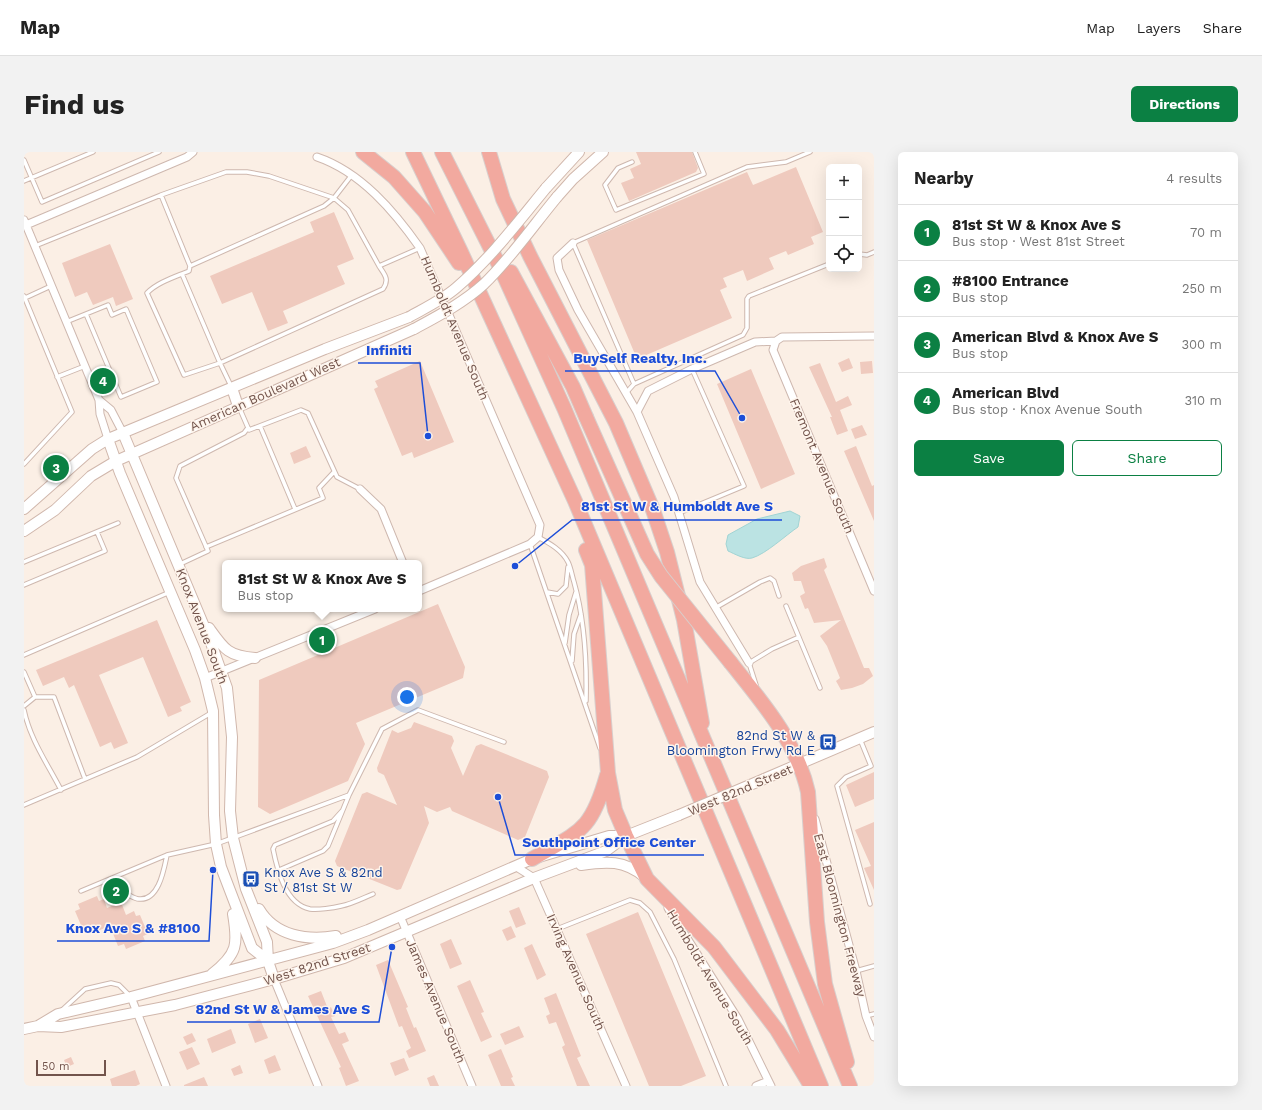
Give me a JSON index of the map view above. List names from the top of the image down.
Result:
{
  "streets": {
    "street": [
      "Humboldt Avenue South",
      "American Boulevard West",
      "Fremont Avenue South",
      "Knox Avenue South",
      "West 82nd Street",
      "East Bloomington Freeway",
      "Irving Avenue South",
      "James Avenue South"
    ]
  },
  "crossings": [
    ["American Boulevard West", "Knox Avenue South"],
    ["Knox Avenue South", "West 82nd Street"],
    ["West 82nd Street", "Irving Avenue South"],
    ["West 82nd Street", "James Avenue South"]
  ],
  "places": {
    "other": [
      "BuySelf Realty, Inc.",
      "Infiniti",
      "81st St W & Humboldt Ave S",
      "Southpoint Office Center",
      "Knox Ave S & #8100",
      "82nd St W & James Ave S"
    ],
    "bus stop": ["82nd St W & Bloomington Frwy Rd E", "Knox Ave S & 82nd St / 81st St W"]
  },
  "scale_bar": "50 m",
  "page": {
    "header": "Map",
    "nav": ["Map", "Layers", "Share"],
    "buttons": [
      "Directions",
      ["Save", "Share"]
    ],
    "title": "Find us",
    "heading": ["Nearby", "4 results"],
    "map_buttons": ["+", "−"],
    "list": [
      {
        "mark": "1",
        "name": "81st St W & Knox Ave S",
        "note": "Bus stop · West 81st Street",
        "value": "70 m"
      },
      {
        "mark": "2",
        "name": "#8100 Entrance",
        "note": "Bus stop",
        "value": "250 m"
      },
      {
        "mark": "3",
        "name": "American Blvd & Knox Ave S",
        "note": "Bus stop",
        "value": "300 m"
      },
      {
        "mark": "4",
        "name": "American Blvd",
        "note": "Bus stop · Knox Avenue South",
        "value": "310 m"
      }
    ],
    "pins": [
      "4",
      "3",
      "1",
      "2"
    ],
    "popup": ["81st St W & Knox Ave S", "Bus stop"],
    "scale": "50 m"
  }
}
